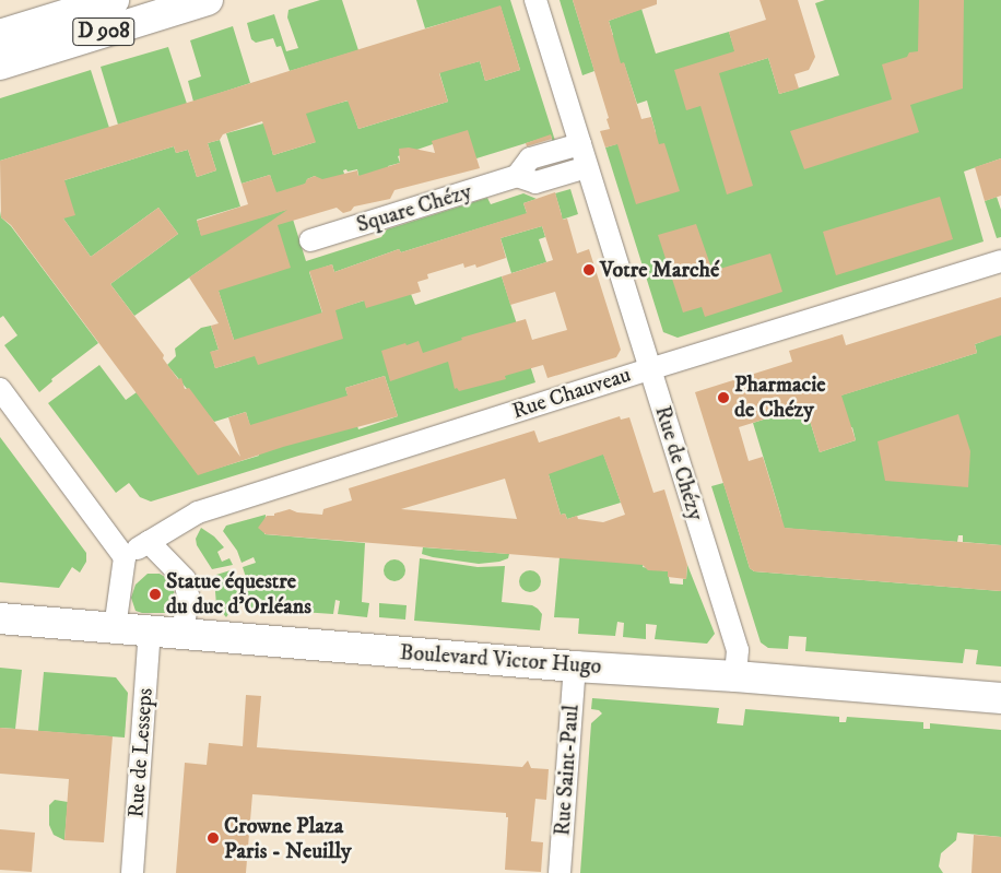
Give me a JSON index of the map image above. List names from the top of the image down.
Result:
{
  "streets": {
    "street": [
      "D 908",
      "Square Chézy",
      "Rue Chauveau",
      "Rue de Chézy",
      "Boulevard Victor Hugo",
      "Rue de Lesseps",
      "Rue Saint-Paul"
    ]
  },
  "crossings": [
    ["Rue Chauveau", "Rue de Chézy"],
    ["Rue de Chézy", "Boulevard Victor Hugo"],
    ["Boulevard Victor Hugo", "Rue de Lesseps"],
    ["Boulevard Victor Hugo", "Rue Saint-Paul"]
  ],
  "places": [
    "Votre Marché",
    "Pharmacie de Chézy",
    "Statue équestre du duc d'Orléans",
    "Crowne Plaza Paris - Neuilly"
  ]
}
